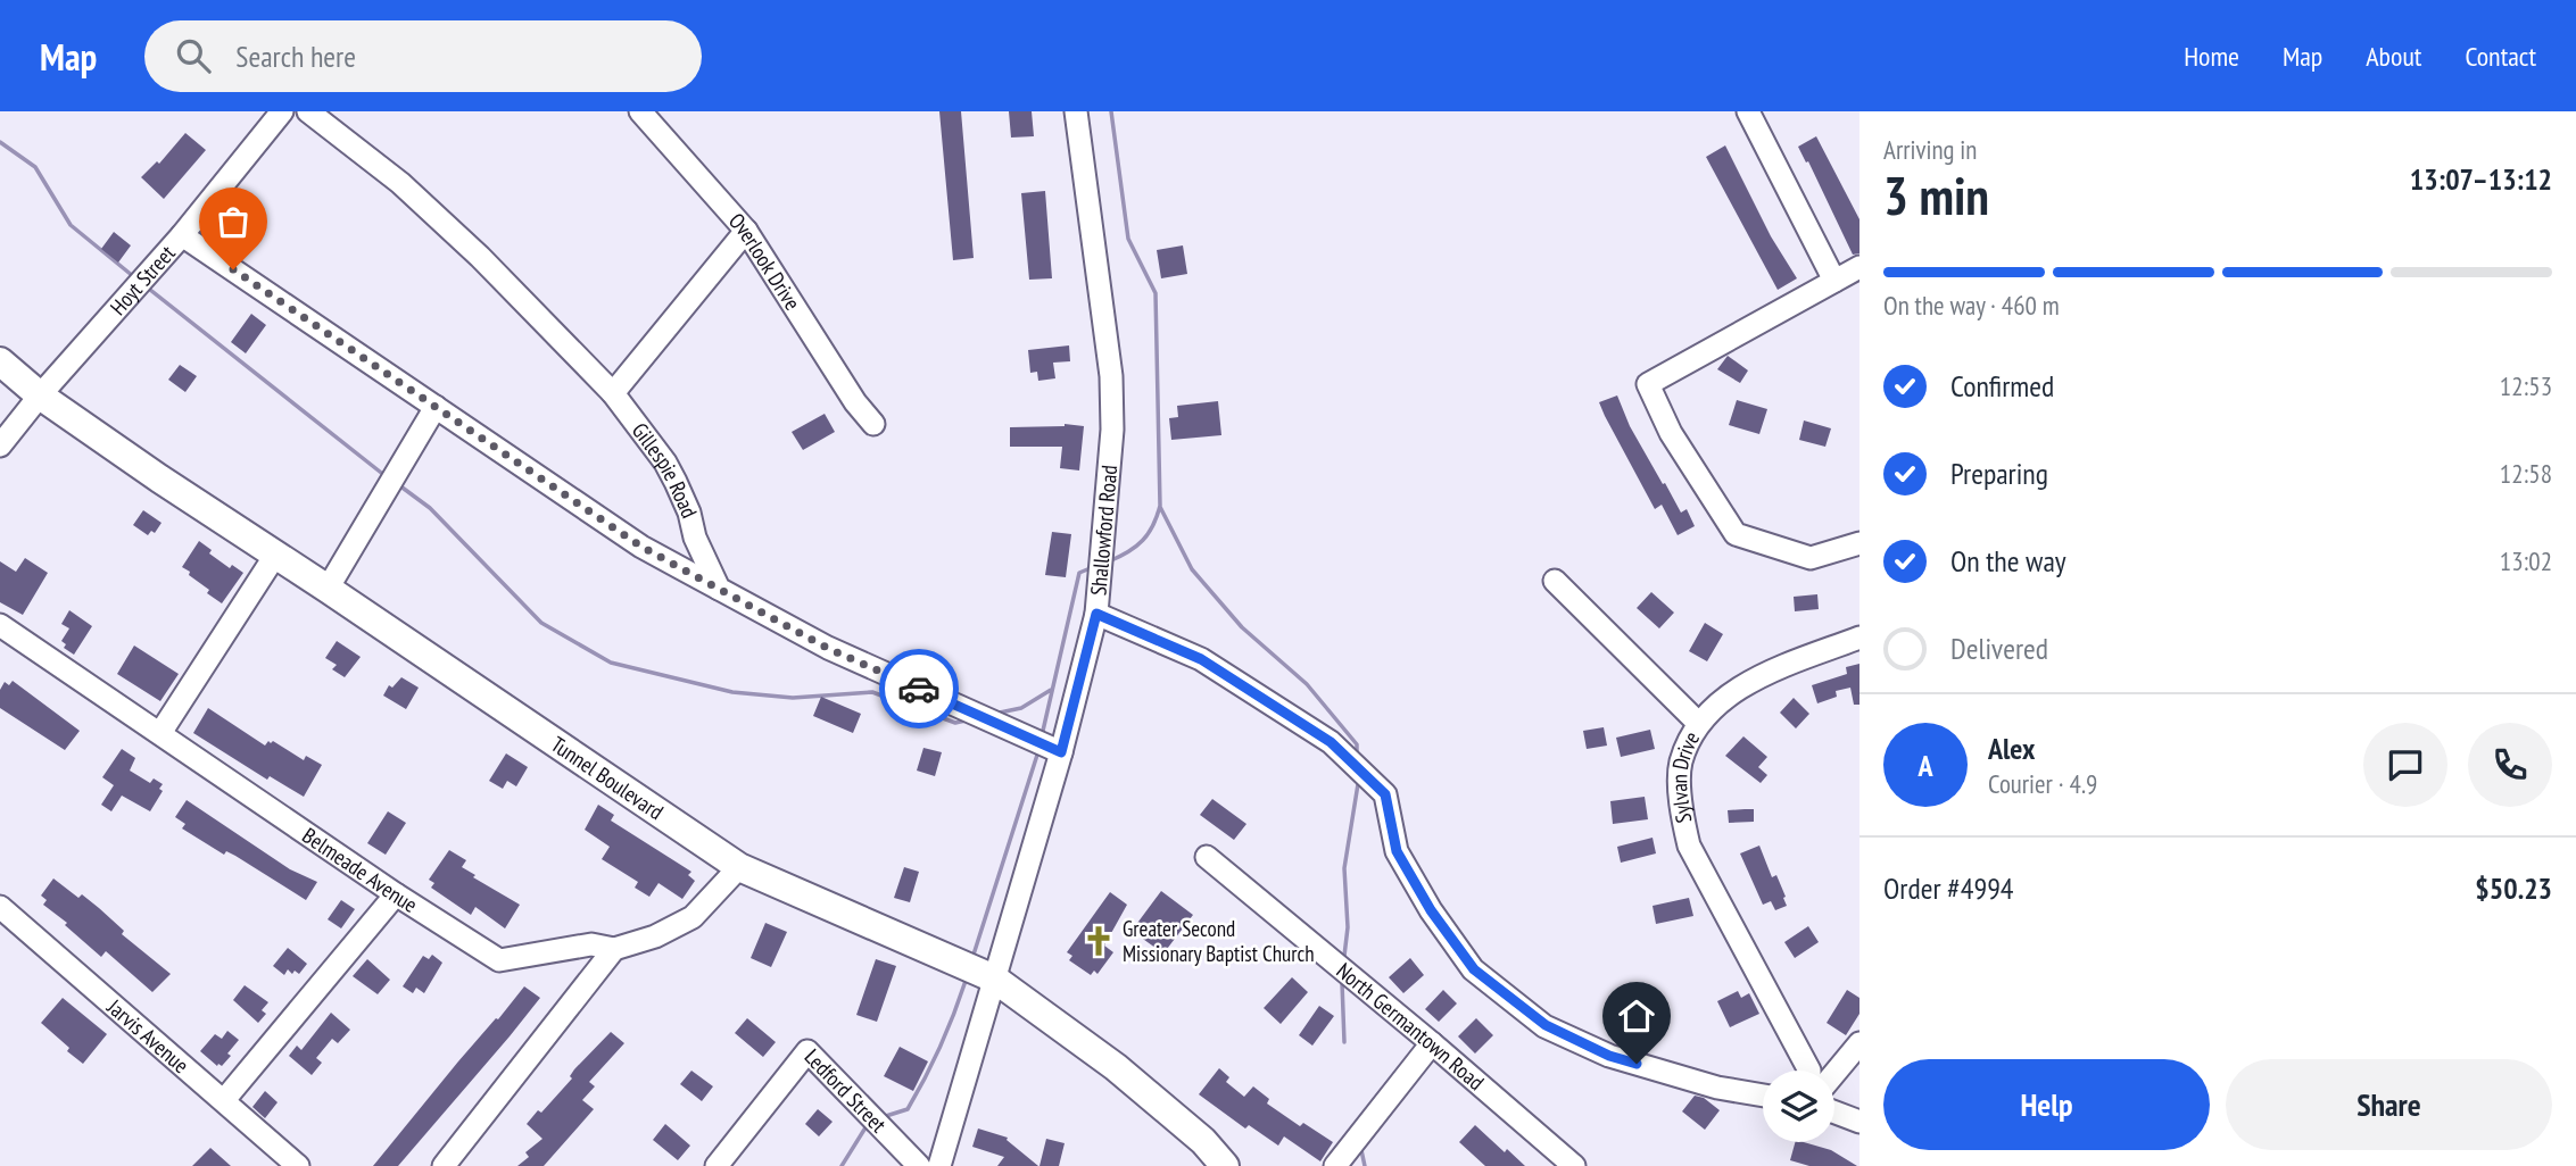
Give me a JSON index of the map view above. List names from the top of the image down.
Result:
{
  "streets": {
    "main road": ["Tunnel Boulevard"],
    "street": [
      "Overlook Drive",
      "Hoyt Street",
      "Gillespie Road",
      "Shallowford Road",
      "Sylvan Drive",
      "Belmeade Avenue",
      "North Germantown Road",
      "Jarvis Avenue",
      "Ledford Street"
    ]
  },
  "crossings": [
    ["Hoyt Street", "Tunnel Boulevard"],
    ["Shallowford Road", "Tunnel Boulevard"],
    ["Tunnel Boulevard", "Belmeade Avenue"]
  ],
  "places": {
    "church": ["Greater Second Missionary Baptist Church"]
  },
  "page": {
    "header": "Map",
    "search": "Search here",
    "nav": [
      "Home",
      "Map",
      "About",
      "Contact"
    ],
    "heading": ["3 min", "Arriving in", "13:07–13:12"],
    "panel": [
      "Alex",
      "Courier · 4.9",
      "Order #4994",
      "$50.23"
    ],
    "bar": "On the way · 460 m",
    "list": [
      ["Confirmed", "12:53"],
      ["Preparing", "12:58"],
      ["On the way", "13:02"],
      "Delivered"
    ],
    "round": "A",
    "buttons": ["Help", "Share"]
  }
}
